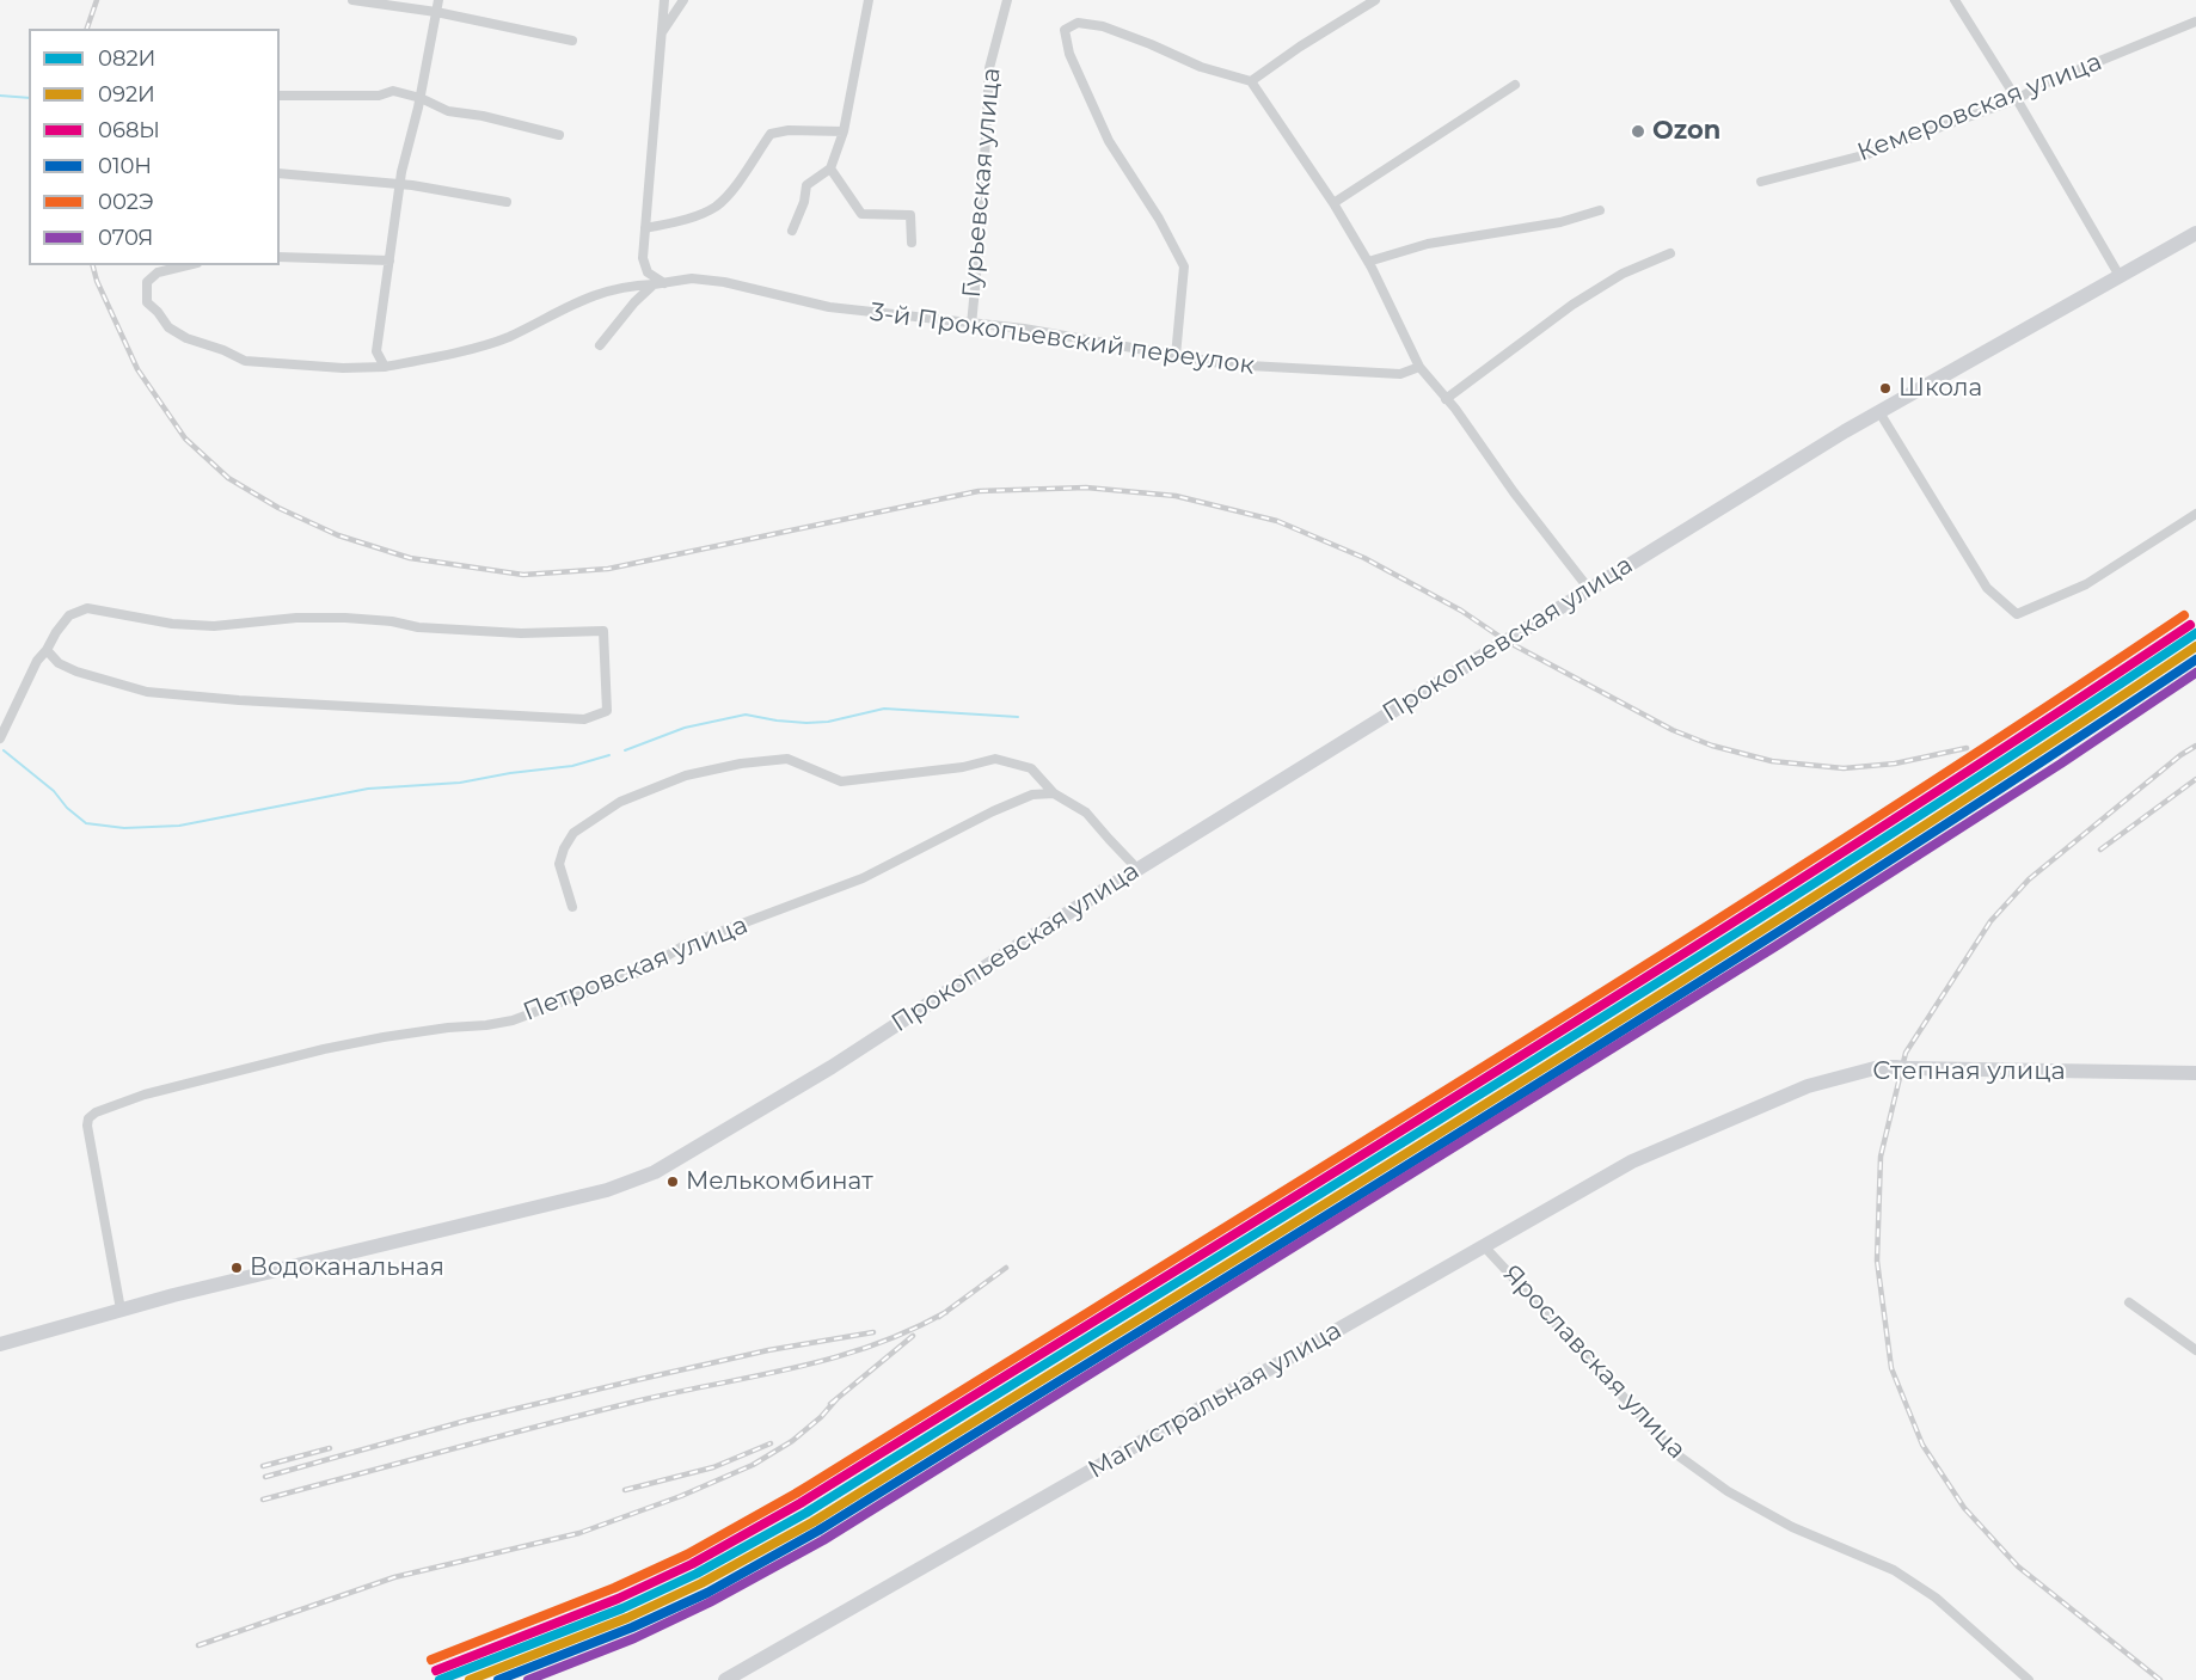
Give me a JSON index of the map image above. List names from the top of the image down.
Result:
{
  "streets": {
    "main road": ["Прокопьевская улица", "Степная улица", "Магистральная улица"],
    "street": [
      "Кемеровская улица",
      "Гурьевская улица",
      "3-й Прокопьевский переулок",
      "Петровская улица",
      "Ярославская улица"
    ]
  },
  "crossings": [
    ["Гурьевская улица", "3-й Прокопьевский переулок"],
    ["Прокопьевская улица", "Петровская улица"],
    ["Степная улица", "Магистральная улица"],
    ["Ярославская улица", "Магистральная улица"]
  ],
  "places": [
    "Ozon",
    "Школа",
    "Мелькомбинат",
    "Водоканальная"
  ],
  "lines": [
    "transit line 002Э",
    "transit line 068Ы",
    "transit line 082И",
    "transit line 092И",
    "transit line 010Н",
    "transit line 070Я"
  ],
  "legend": [
    "082И",
    "092И",
    "068Ы",
    "010Н",
    "002Э",
    "070Я"
  ]
}
